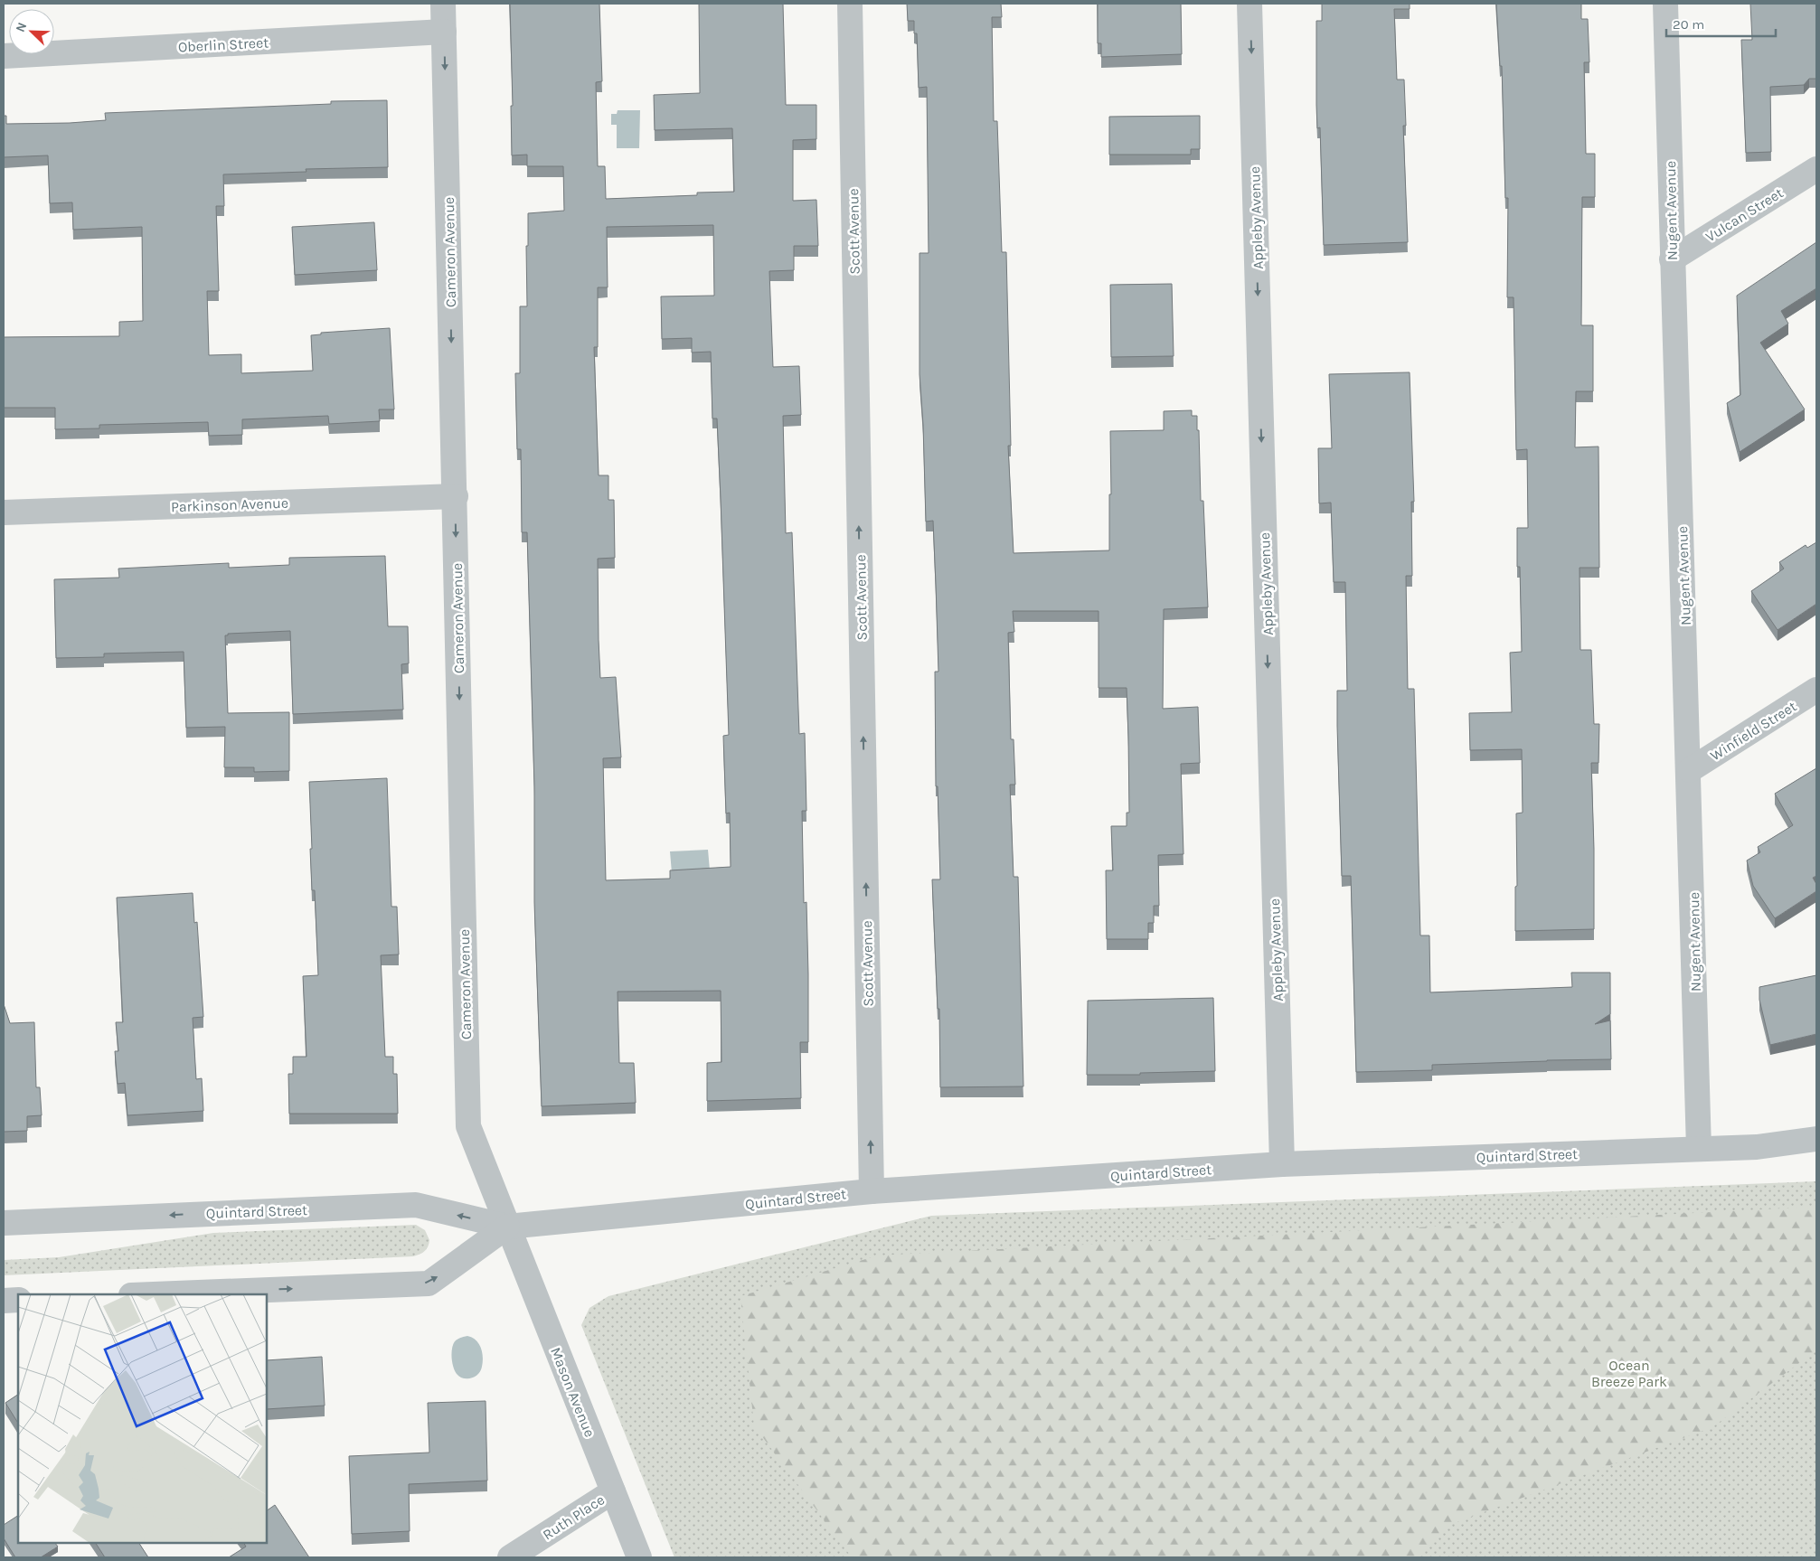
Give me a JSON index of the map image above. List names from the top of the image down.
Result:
{
  "streets": {
    "street": [
      "Oberlin Street",
      "Nugent Avenue",
      "Vulcan Street",
      "Appleby Avenue",
      "Scott Avenue",
      "Cameron Avenue",
      "Parkinson Avenue",
      "Winfield Street",
      "Quintard Street",
      "Mason Avenue",
      "Ruth Place"
    ]
  },
  "crossings": [
    ["Oberlin Street", "Cameron Avenue"],
    ["Nugent Avenue", "Vulcan Street"],
    ["Nugent Avenue", "Winfield Street"],
    ["Nugent Avenue", "Quintard Street"],
    ["Appleby Avenue", "Quintard Street"],
    ["Scott Avenue", "Quintard Street"],
    ["Cameron Avenue", "Parkinson Avenue"],
    ["Cameron Avenue", "Quintard Street"],
    ["Cameron Avenue", "Mason Avenue"],
    ["Quintard Street", "Mason Avenue"],
    ["Mason Avenue", "Ruth Place"]
  ],
  "one_way": ["Appleby Avenue", "Scott Avenue", "Cameron Avenue"],
  "parks": ["Ocean Breeze Park"],
  "scale_bar": "20 m",
  "north": "top left"
}
